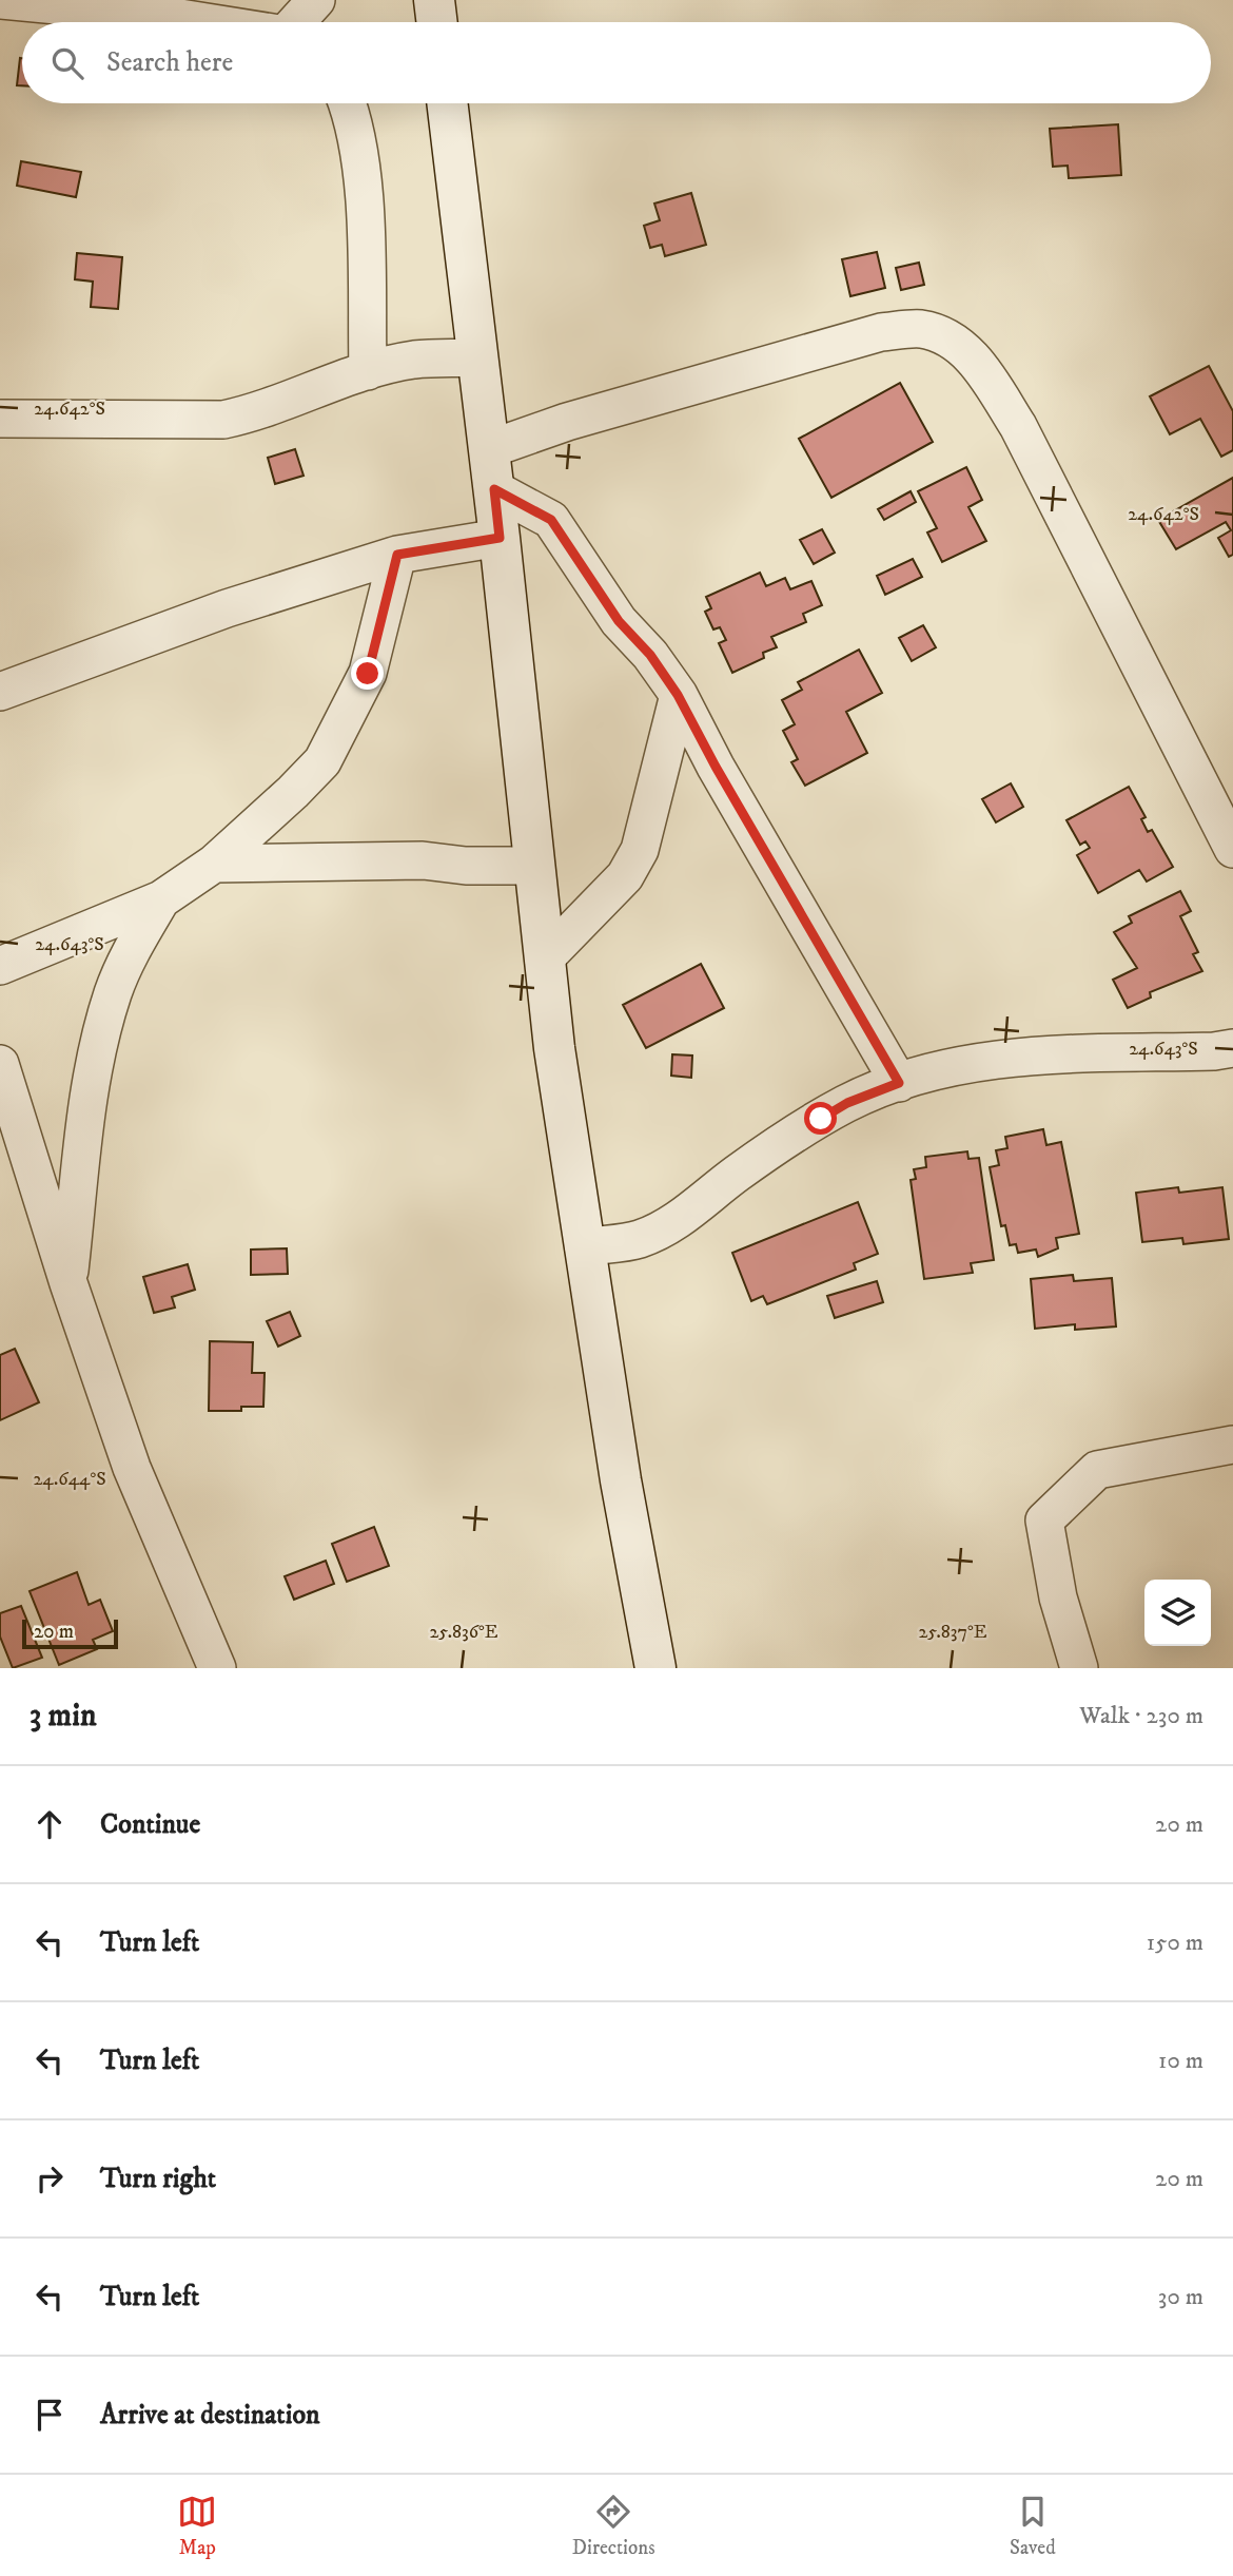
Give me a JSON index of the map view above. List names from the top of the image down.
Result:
{
  "scale_bar": "20 m",
  "page": {
    "search": "Search here",
    "scale": "20 m",
    "heading": ["3 min", "Walk · 230 m"],
    "list": [
      ["Continue", "20 m"],
      ["Turn left", "150 m"],
      ["Turn left", "10 m"],
      ["Turn right", "20 m"],
      ["Turn left", "30 m"],
      "Arrive at destination"
    ],
    "nav": ["Map", "Directions", "Saved"]
  },
  "coordinates": [
    "24.642°S",
    "24.643°S",
    "24.644°S",
    "25.836°E",
    "25.837°E"
  ]
}
